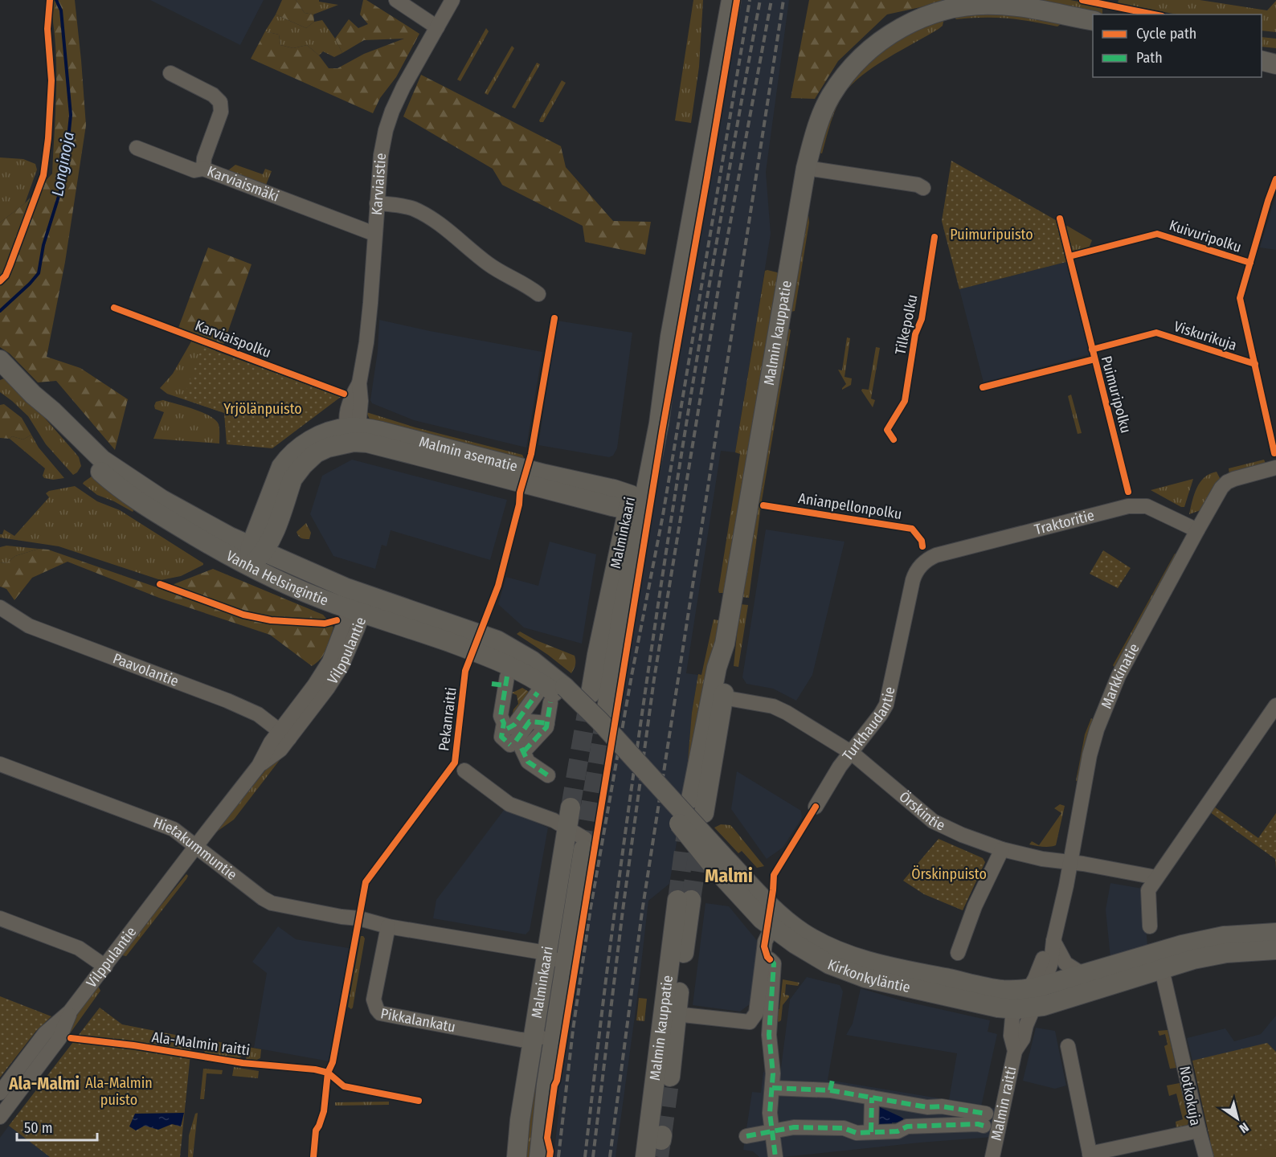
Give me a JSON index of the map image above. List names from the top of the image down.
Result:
{
  "streets": {
    "main road": [
      "Malmin kauppatie",
      "Malmin asematie",
      "Malminkaari",
      "Vanha Helsingintie",
      "Kirkonkyläntie"
    ],
    "street": [
      "Karviaismäki",
      "Karviaistie",
      "Traktoritie",
      "Vilppulantie",
      "Paavolantie",
      "Markkinatie",
      "Turkhaudantie",
      "Örskintie",
      "Hietakummuntie",
      "Pikkalankatu",
      "Notkokuja",
      "Malmin raitti"
    ],
    "cycle path": [
      "Kuivuripolku",
      "Tilkepolku",
      "Viskurikuja",
      "Karviaispolku",
      "Puimuripolku",
      "Anianpellonpolku",
      "Pekanraitti",
      "Ala-Malmin raitti"
    ]
  },
  "crossings": [
    ["Karviaismäki", "Karviaistie"],
    ["Karviaistie", "Malmin asematie"],
    ["Malmin kauppatie", "Örskintie"],
    ["Malmin asematie", "Malminkaari"],
    ["Malmin asematie", "Vanha Helsingintie"],
    ["Traktoritie", "Markkinatie"],
    ["Traktoritie", "Turkhaudantie"],
    ["Malminkaari", "Pikkalankatu"],
    ["Vanha Helsingintie", "Vilppulantie"],
    ["Vanha Helsingintie", "Kirkonkyläntie"],
    ["Vilppulantie", "Paavolantie"],
    ["Vilppulantie", "Hietakummuntie"],
    ["Markkinatie", "Örskintie"],
    ["Markkinatie", "Kirkonkyläntie"],
    ["Markkinatie", "Malmin raitti"],
    ["Turkhaudantie", "Örskintie"],
    ["Hietakummuntie", "Pikkalankatu"],
    ["Kirkonkyläntie", "Notkokuja"],
    ["Kirkonkyläntie", "Malmin raitti"]
  ],
  "districts": ["Malmi", "Ala-Malmi"],
  "water": ["Longinoja"],
  "parks": [
    "Puimuripuisto",
    "Yrjölänpuisto",
    "Örskinpuisto",
    "Ala-Malmin puisto"
  ],
  "legend": ["Cycle path", "Path"],
  "scale_bar": "50 m",
  "north": "bottom right"
}
